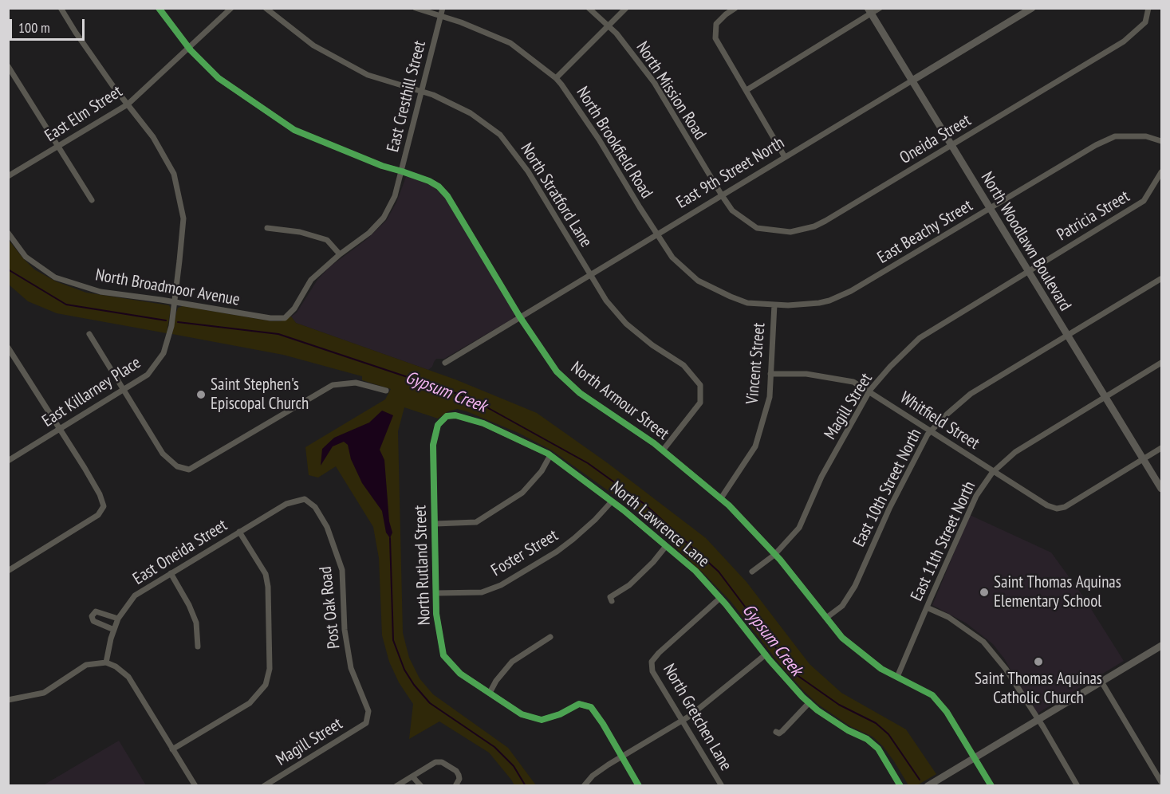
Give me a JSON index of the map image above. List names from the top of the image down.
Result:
{
  "streets": {
    "main road": ["East 9th Street North", "North Woodlawn Boulevard"],
    "street": [
      "North Mission Road",
      "East Cresthill Street",
      "East Elm Street",
      "Oneida Street",
      "North Brookfield Road",
      "North Stratford Lane",
      "Patricia Street",
      "East Beachy Street",
      "North Broadmoor Avenue",
      "Vincent Street",
      "East Killarney Place",
      "North Armour Street",
      "Magill Street",
      "Whitfield Street",
      "East 10th Street North",
      "North Lawrence Lane",
      "East 11th Street North",
      "East Oneida Street",
      "Foster Street",
      "North Rutland Street",
      "Post Oak Road",
      "North Gretchen Lane"
    ]
  },
  "crossings": [
    ["North Mission Road", "Oneida Street"],
    ["North Mission Road", "East 9th Street North"],
    ["East Cresthill Street", "North Brookfield Road"],
    ["East Cresthill Street", "North Stratford Lane"],
    ["East Cresthill Street", "North Broadmoor Avenue"],
    ["East Cresthill Street", "North Armour Street"],
    ["East Elm Street", "North Armour Street"],
    ["Oneida Street", "East 9th Street North"],
    ["Oneida Street", "North Woodlawn Boulevard"],
    ["North Brookfield Road", "East 9th Street North"],
    ["North Brookfield Road", "East Beachy Street"],
    ["North Brookfield Road", "Vincent Street"],
    ["East 9th Street North", "North Stratford Lane"],
    ["East 9th Street North", "North Woodlawn Boulevard"],
    ["East 9th Street North", "North Armour Street"],
    ["North Stratford Lane", "North Armour Street"],
    ["Patricia Street", "North Woodlawn Boulevard"],
    ["Patricia Street", "Magill Street"],
    ["East Beachy Street", "North Woodlawn Boulevard"],
    ["East Beachy Street", "Vincent Street"],
    ["North Woodlawn Boulevard", "Magill Street"],
    ["North Woodlawn Boulevard", "Whitfield Street"],
    ["North Woodlawn Boulevard", "East 10th Street North"],
    ["North Woodlawn Boulevard", "East 11th Street North"],
    ["North Broadmoor Avenue", "East Killarney Place"],
    ["Vincent Street", "North Armour Street"],
    ["Vincent Street", "Whitfield Street"],
    ["North Armour Street", "Magill Street"],
    ["North Armour Street", "East 10th Street North"],
    ["North Armour Street", "East 11th Street North"],
    ["Magill Street", "Whitfield Street"],
    ["Magill Street", "Post Oak Road"],
    ["Whitfield Street", "East 10th Street North"],
    ["Whitfield Street", "East 11th Street North"],
    ["North Lawrence Lane", "Foster Street"],
    ["North Lawrence Lane", "North Rutland Street"],
    ["North Lawrence Lane", "North Gretchen Lane"],
    ["East Oneida Street", "Post Oak Road"],
    ["Foster Street", "North Rutland Street"]
  ],
  "water": ["Gypsum Creek"],
  "places": ["Saint Stephen's Episcopal Church", "Saint Thomas Aquinas Elementary School", "Saint Thomas Aquinas Catholic Church"],
  "scale_bar": "100 m"
}
